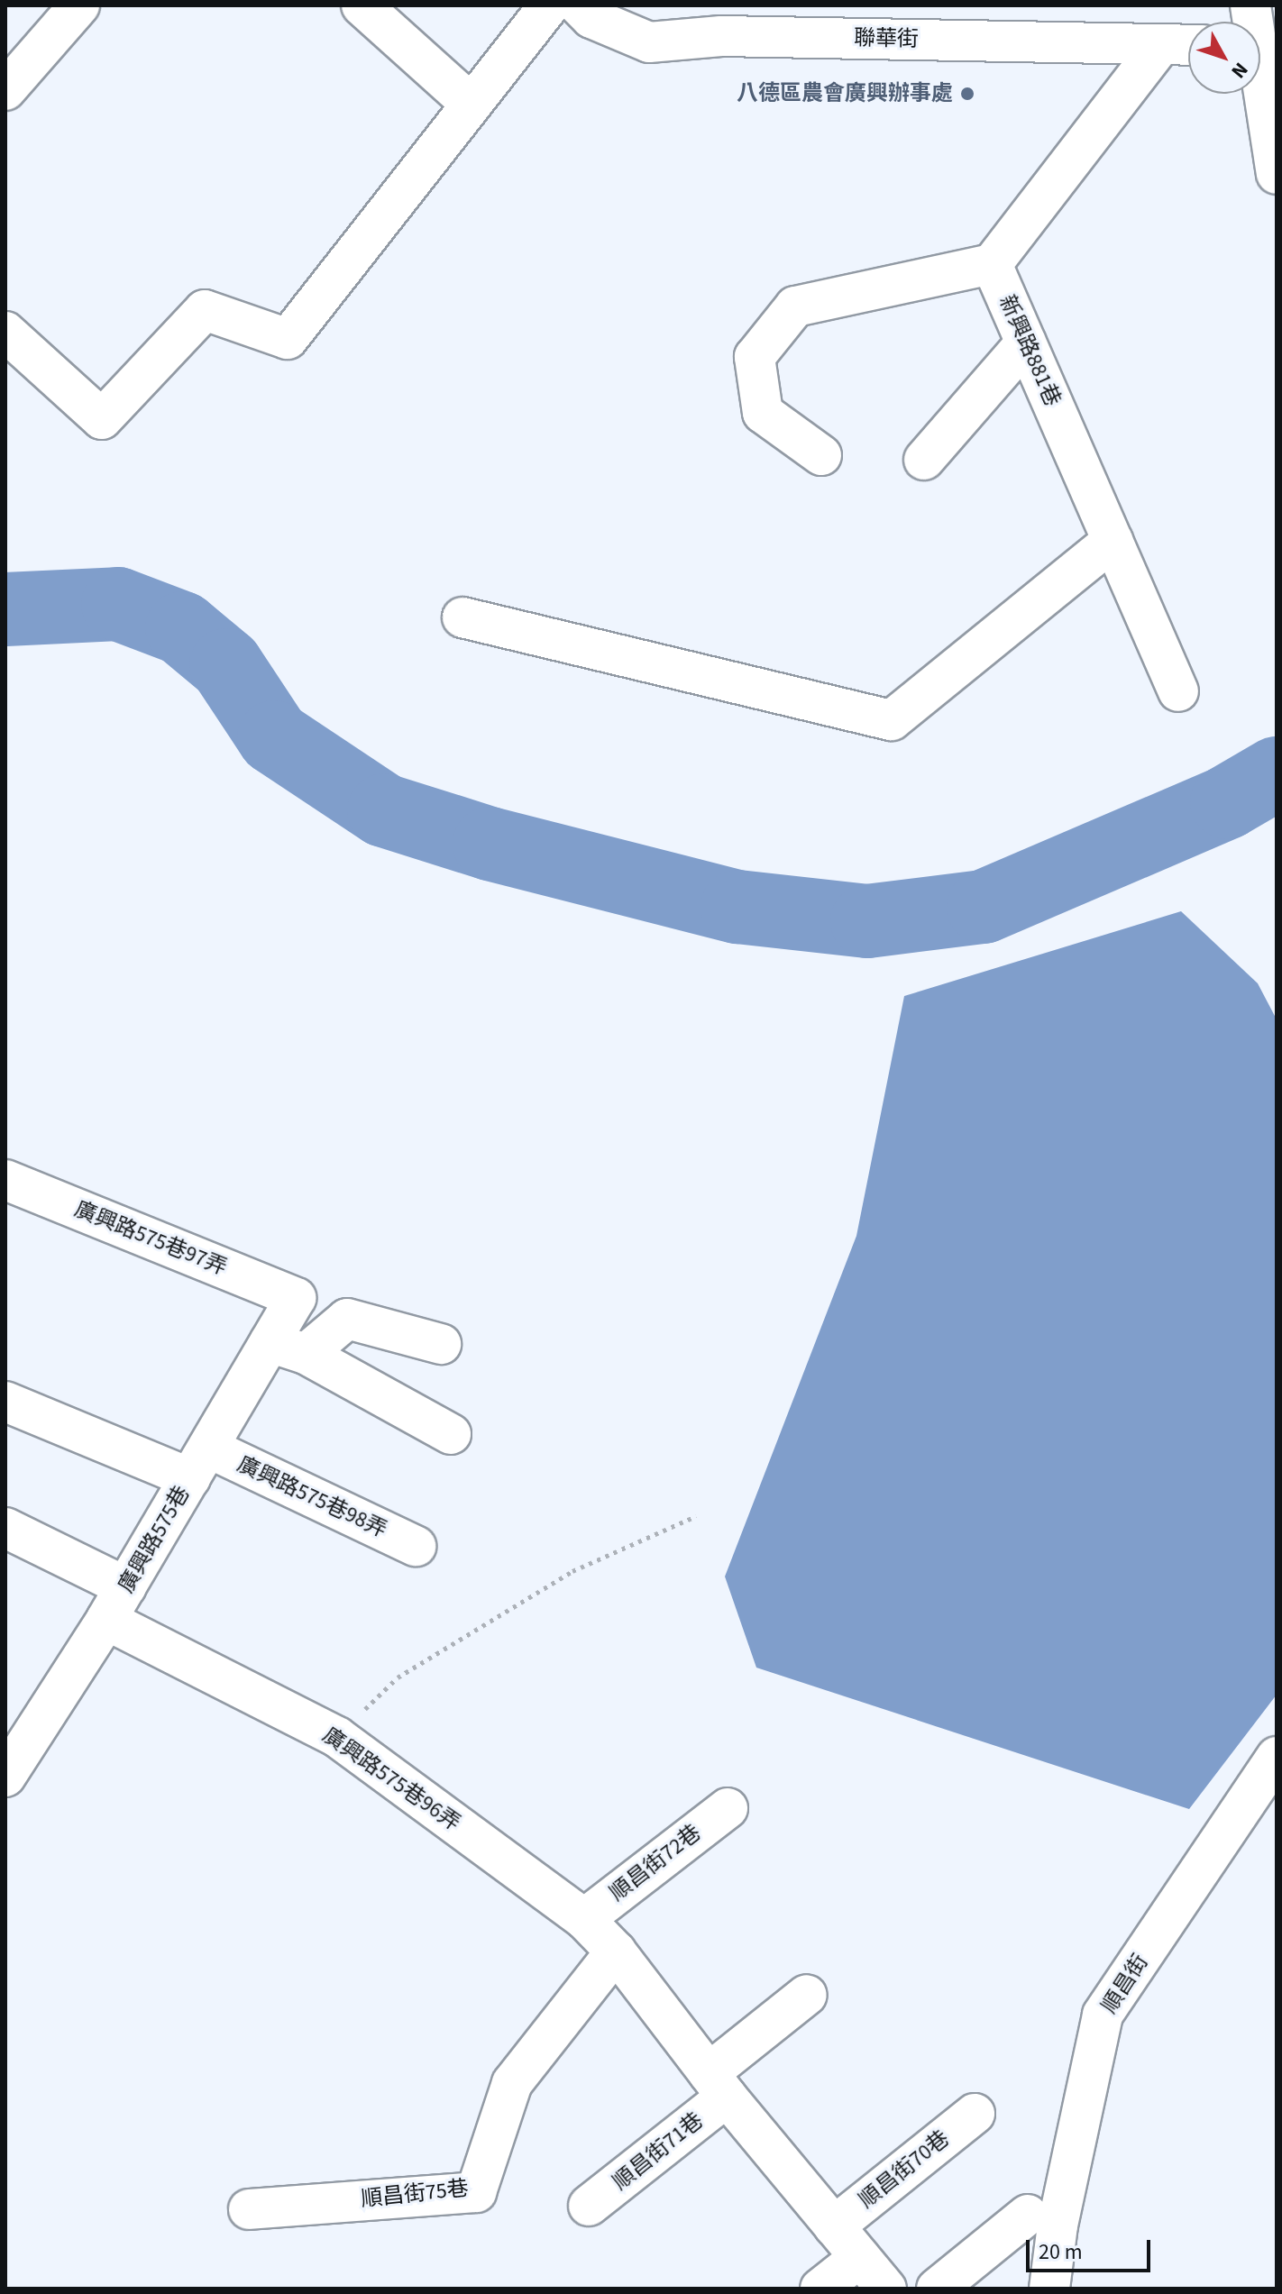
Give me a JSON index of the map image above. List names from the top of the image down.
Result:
{
  "streets": {
    "street": [
      "聯華街",
      "新興路881巷",
      "廣興路575巷97弄",
      "廣興路575巷98弄",
      "廣興路575巷",
      "廣興路575巷96弄",
      "順昌街72巷",
      "順昌街",
      "順昌街71巷",
      "順昌街70巷",
      "順昌街75巷"
    ]
  },
  "crossings": [
    ["廣興路575巷97弄", "廣興路575巷"],
    ["廣興路575巷98弄", "廣興路575巷"],
    ["廣興路575巷", "廣興路575巷96弄"],
    ["廣興路575巷96弄", "順昌街72巷"],
    ["廣興路575巷96弄", "順昌街75巷"]
  ],
  "places": ["八德區農會廣興辦事處"],
  "scale_bar": "20 m",
  "north": "bottom right"
}
